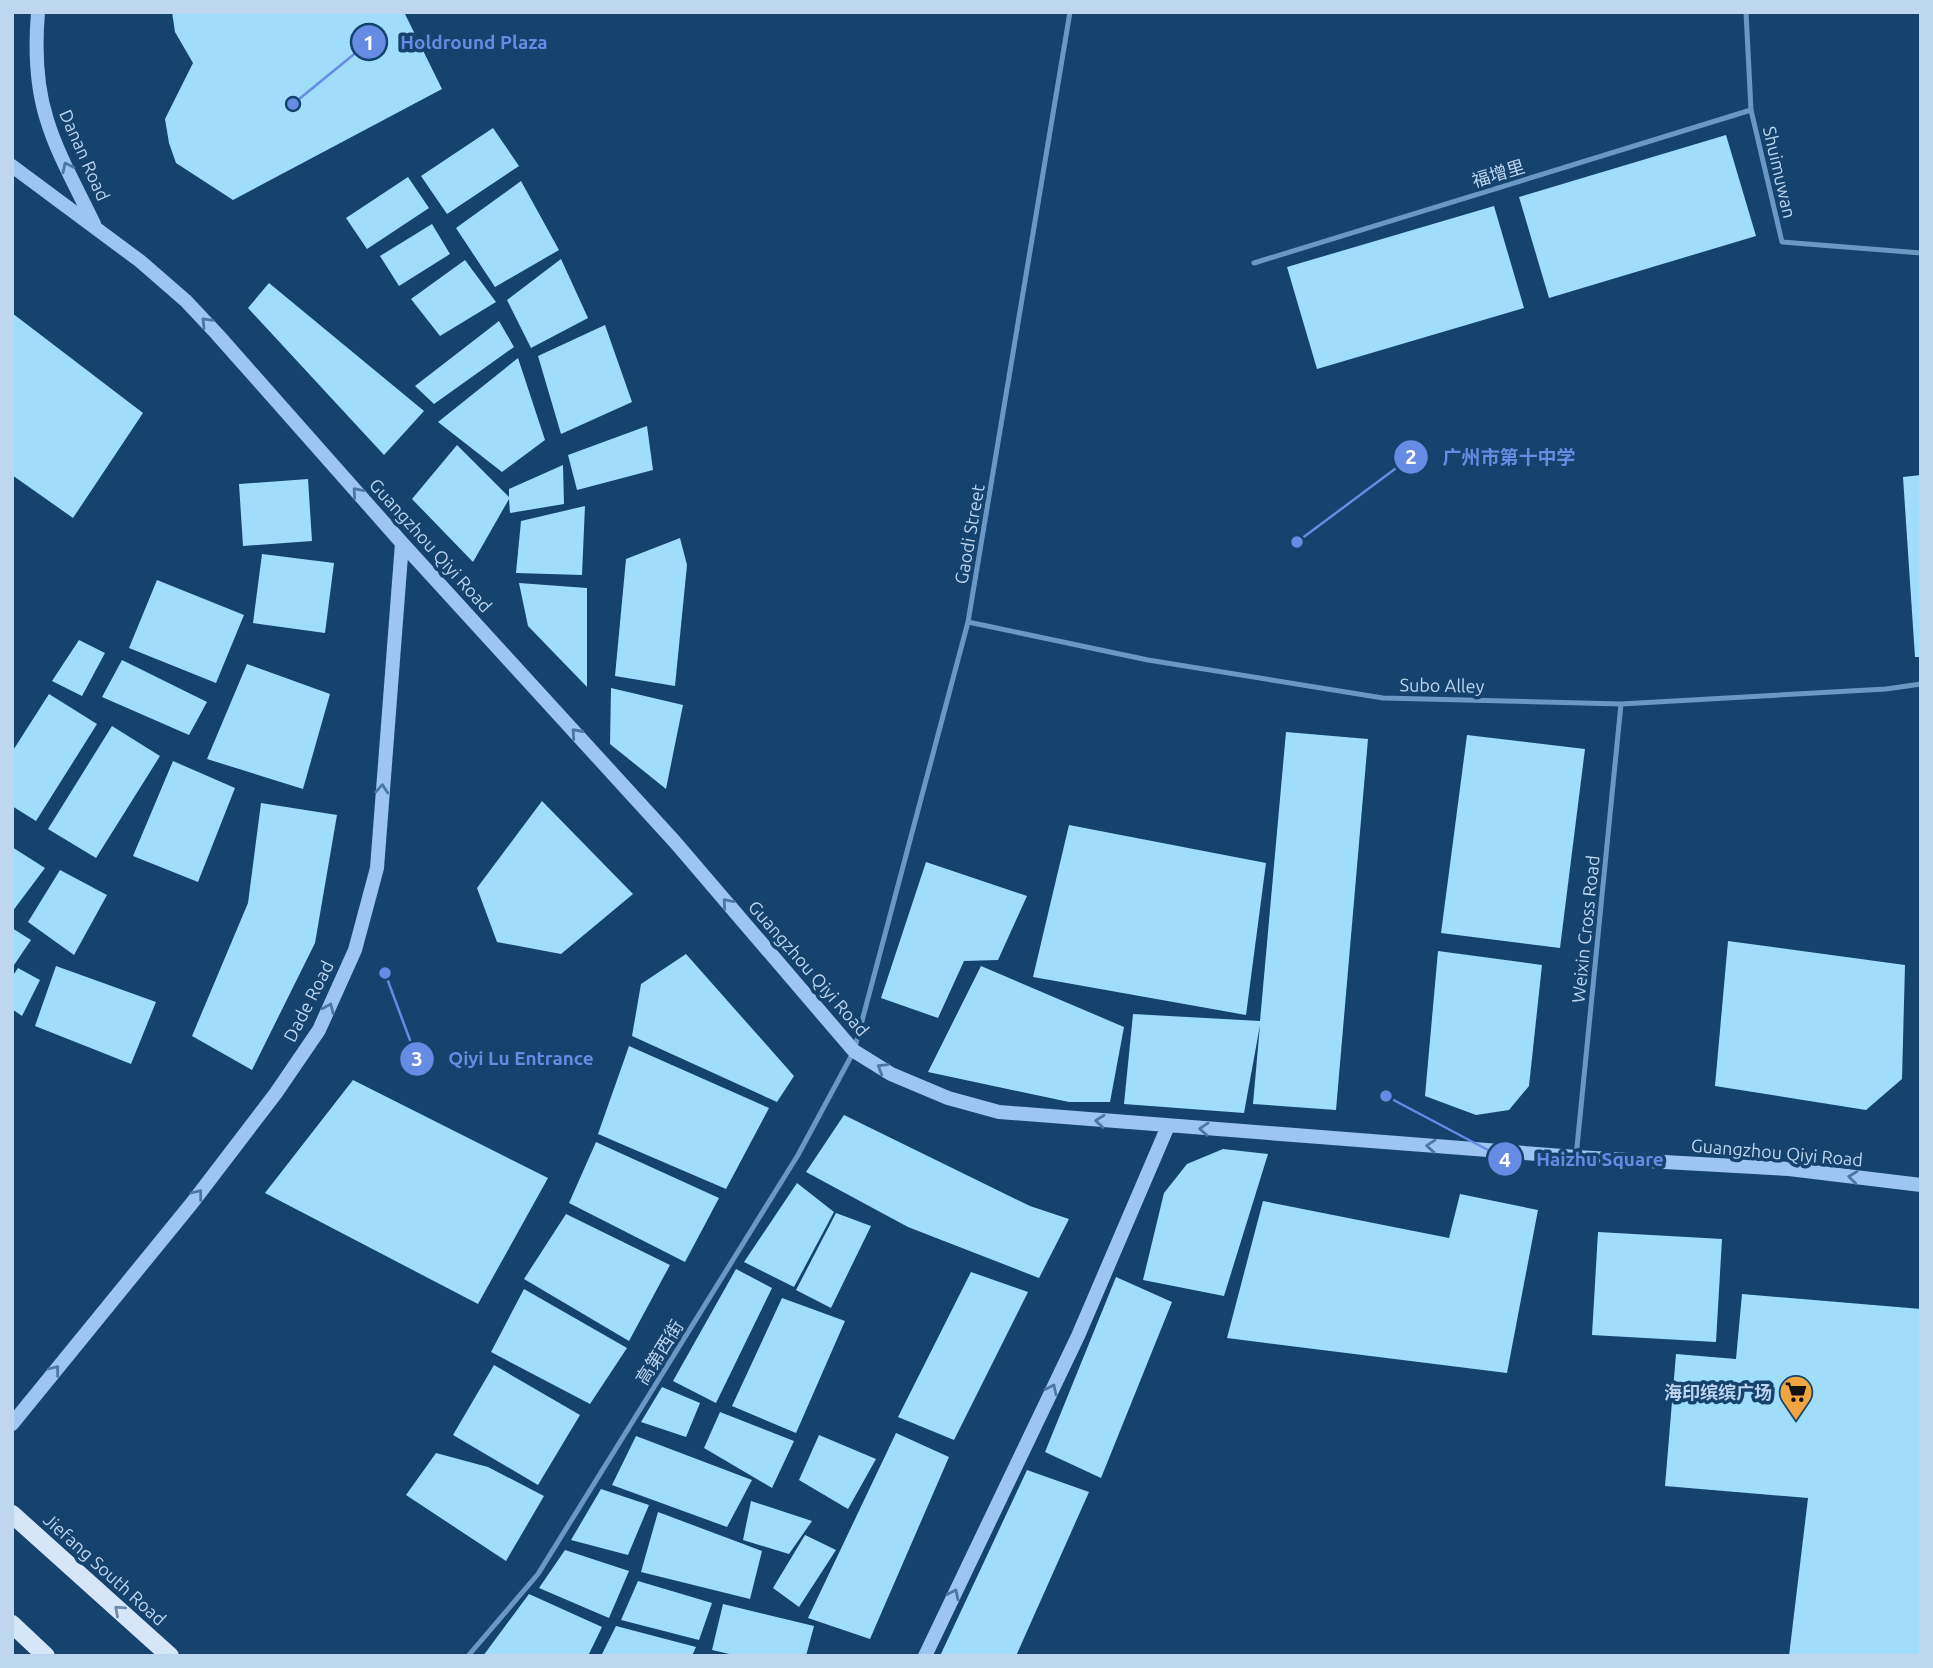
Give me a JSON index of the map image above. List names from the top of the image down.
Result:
{
  "streets": {
    "main road": [
      "Danan Road",
      "Guangzhou Qiyi Road",
      "Dade Road",
      "Jiefang South Road"
    ],
    "lane": [
      "Shuimuwan",
      "福增里",
      "Gaodi Street",
      "Subo Alley",
      "Weixin Cross Road",
      "高第西街"
    ]
  },
  "crossings": [
    ["Danan Road", "Guangzhou Qiyi Road"],
    ["Shuimuwan", "福增里"],
    ["Gaodi Street", "Guangzhou Qiyi Road"],
    ["Gaodi Street", "Subo Alley"],
    ["Gaodi Street", "高第西街"],
    ["Guangzhou Qiyi Road", "Weixin Cross Road"],
    ["Guangzhou Qiyi Road", "Dade Road"],
    ["Guangzhou Qiyi Road", "高第西街"],
    ["Subo Alley", "Weixin Cross Road"]
  ],
  "one_way": [
    "Danan Road",
    "Guangzhou Qiyi Road",
    "Dade Road",
    "Jiefang South Road"
  ],
  "places": {
    "other": [
      "Holdround Plaza",
      "广州市第十中学",
      "Qiyi Lu Entrance",
      "Haizhu Square"
    ],
    "supermarket": ["海印缤缤广场"]
  }
}
